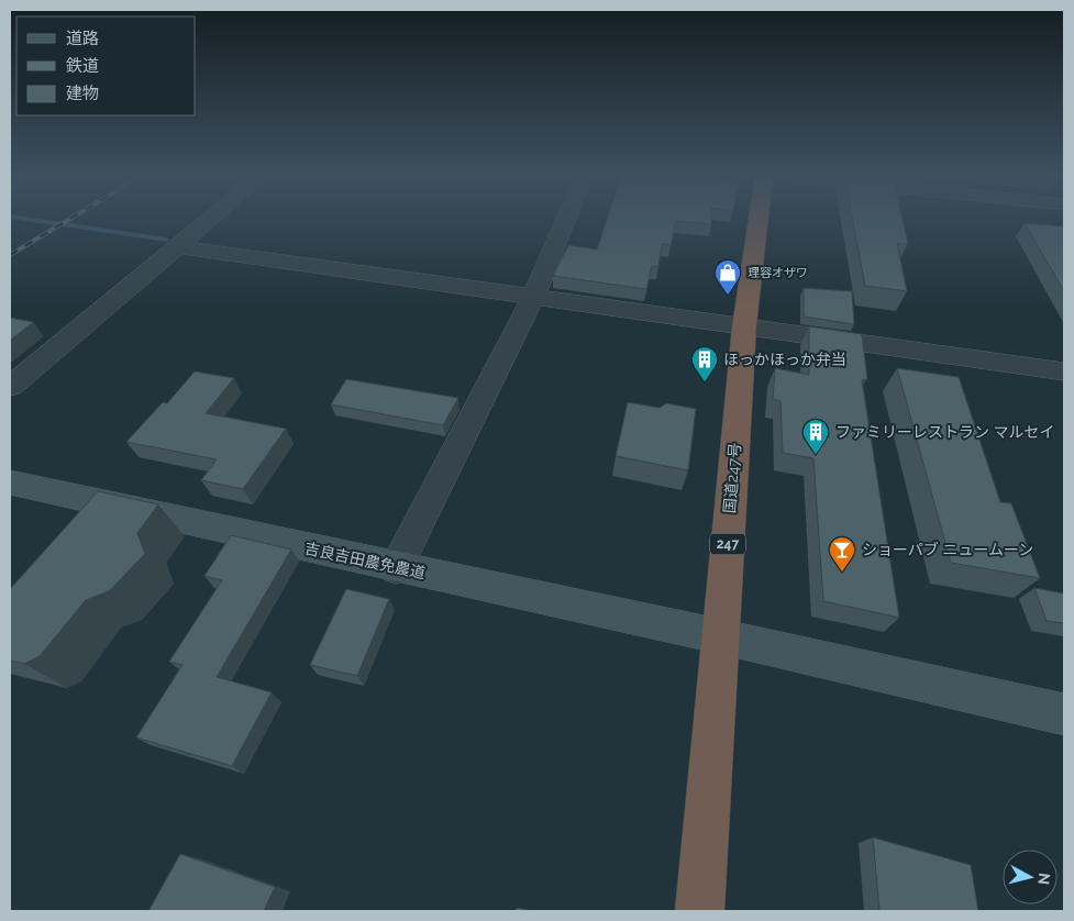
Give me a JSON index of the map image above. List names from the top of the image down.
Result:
{
  "streets": {
    "highway": ["国道247号", "247"],
    "street": ["吉良吉田農免農道"]
  },
  "crossings": [
    ["国道247号", "吉良吉田農免農道"]
  ],
  "places": {
    "shop": ["理容オザワ"],
    "building": ["ほっかほっか弁当", "ファミリーレストラン マルセイ"],
    "bar": ["ショーパブ ニュームーン"]
  },
  "legend": ["道路", "鉄道", "建物"],
  "north": "right"
}
